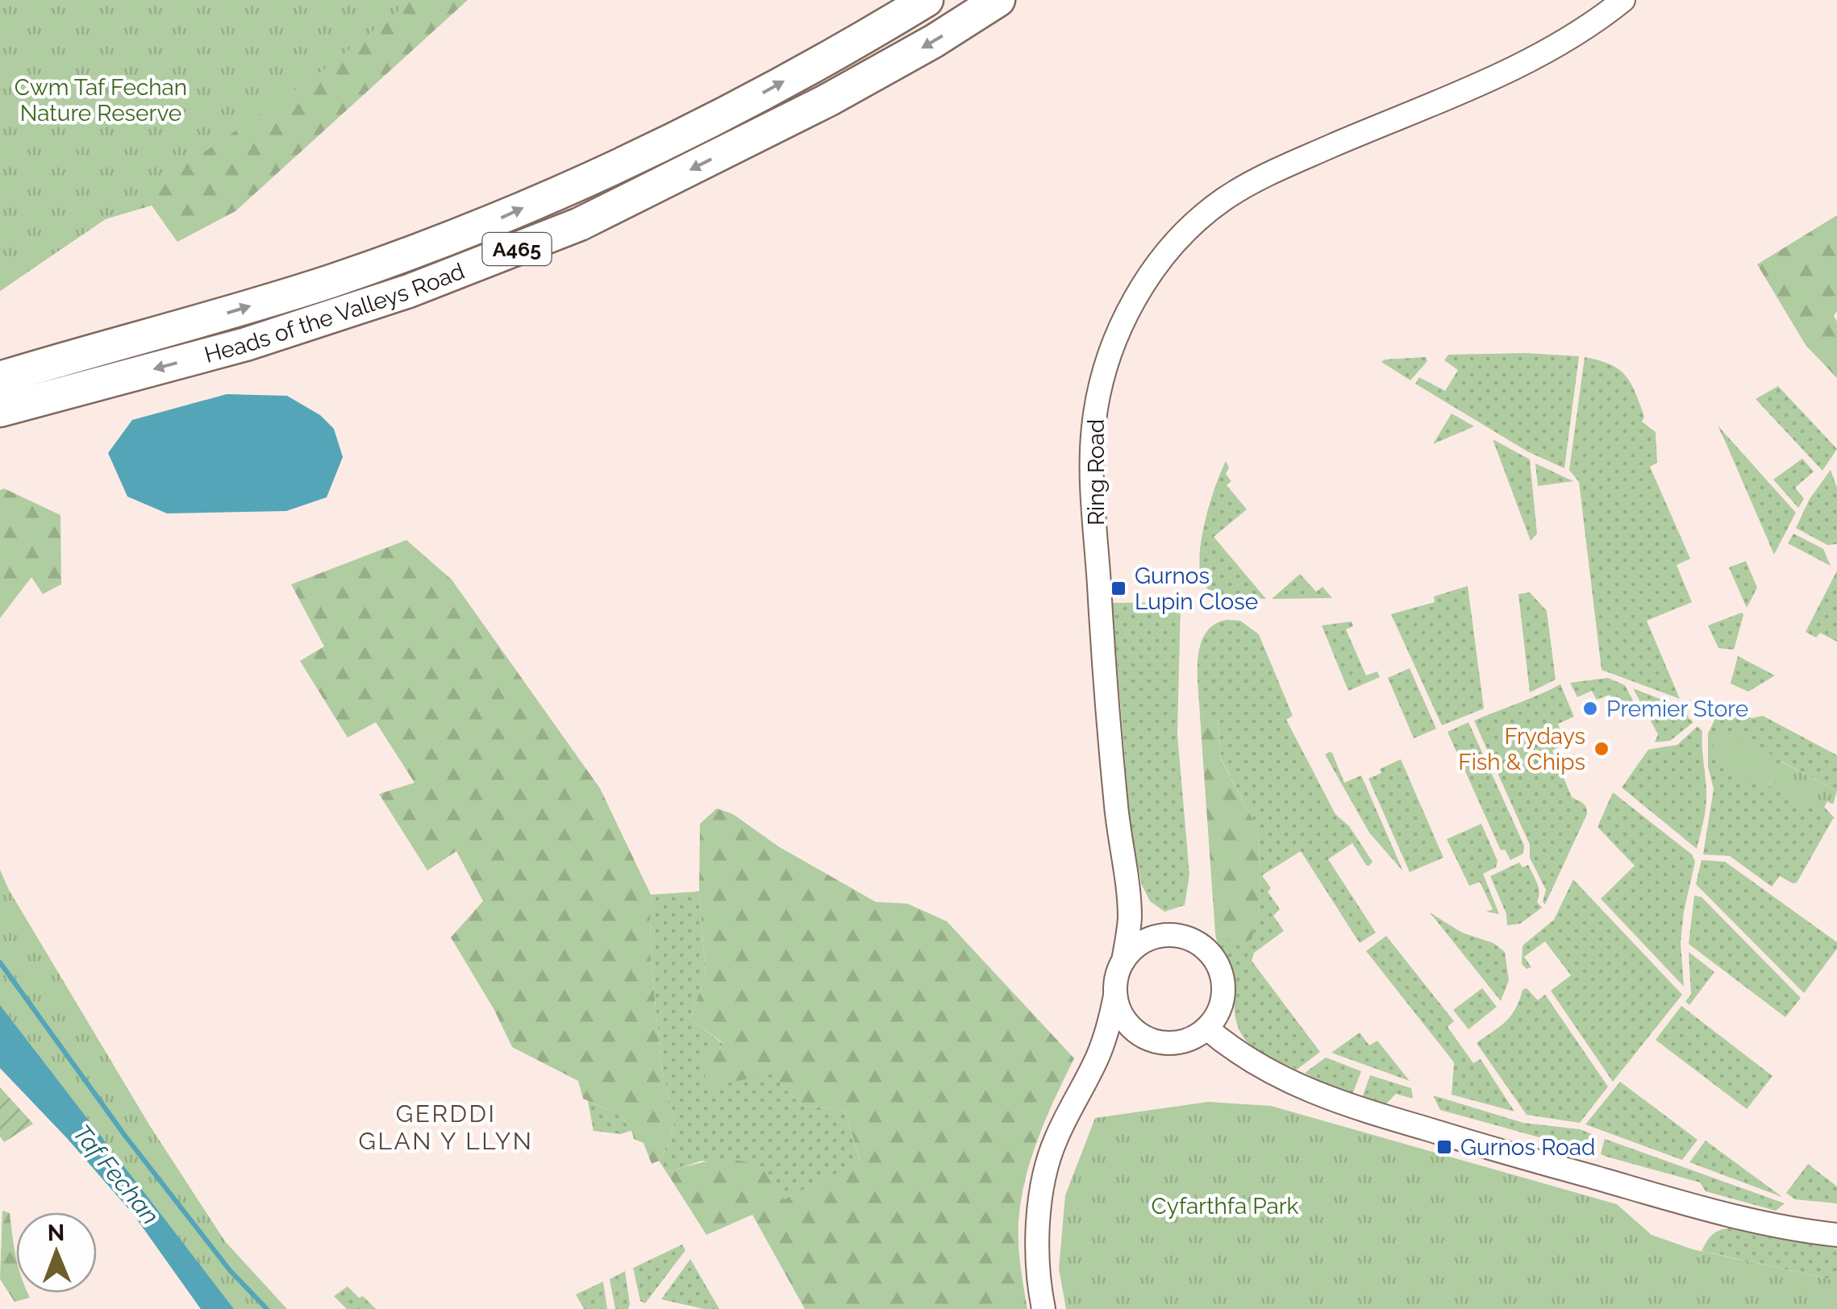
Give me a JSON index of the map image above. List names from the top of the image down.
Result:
{
  "streets": {
    "highway": ["A465", "Heads of the Valleys Road"],
    "street": ["Ring Road"]
  },
  "districts": ["GERDDI GLAN Y LLYN"],
  "water": ["Taf Fechan"],
  "parks": ["Cwm Taf Fechan Nature Reserve", "Cyfarthfa Park"],
  "places": {
    "transit": ["Gurnos Lupin Close", "Gurnos Road"],
    "other": ["Premier Store", "Frydays Fish & Chips"]
  },
  "north": "top"
}
